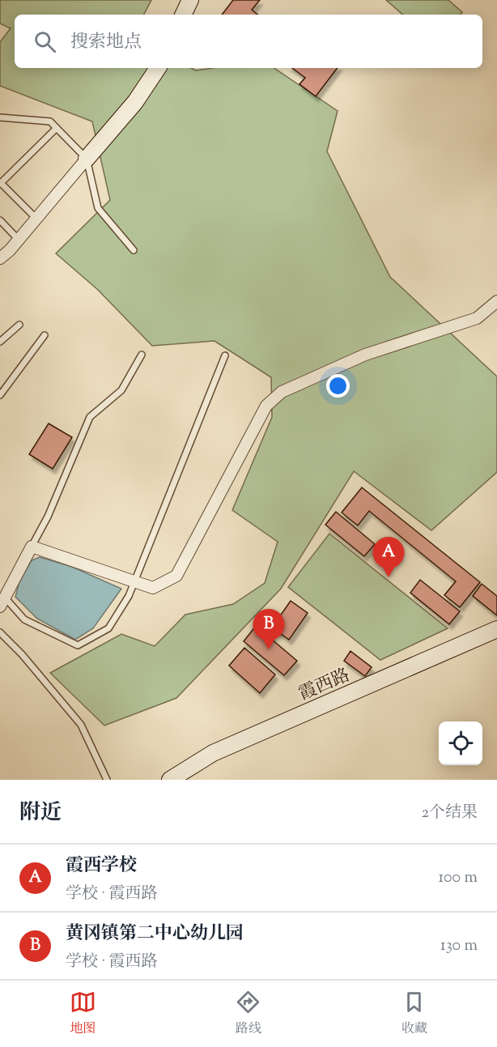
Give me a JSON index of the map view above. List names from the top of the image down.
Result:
{
  "streets": {
    "main road": ["霞西路"]
  },
  "page": {
    "search": "搜索地点",
    "pins": ["A", "B"],
    "heading": ["附近", "2个结果"],
    "list": [
      {
        "mark": "A",
        "name": "霞西学校",
        "note": "学校 · 霞西路",
        "value": "100 m"
      },
      {
        "mark": "B",
        "name": "黄冈镇第二中心幼儿园",
        "note": "学校 · 霞西路",
        "value": "130 m"
      }
    ],
    "nav": ["地图", "路线", "收藏"]
  }
}
